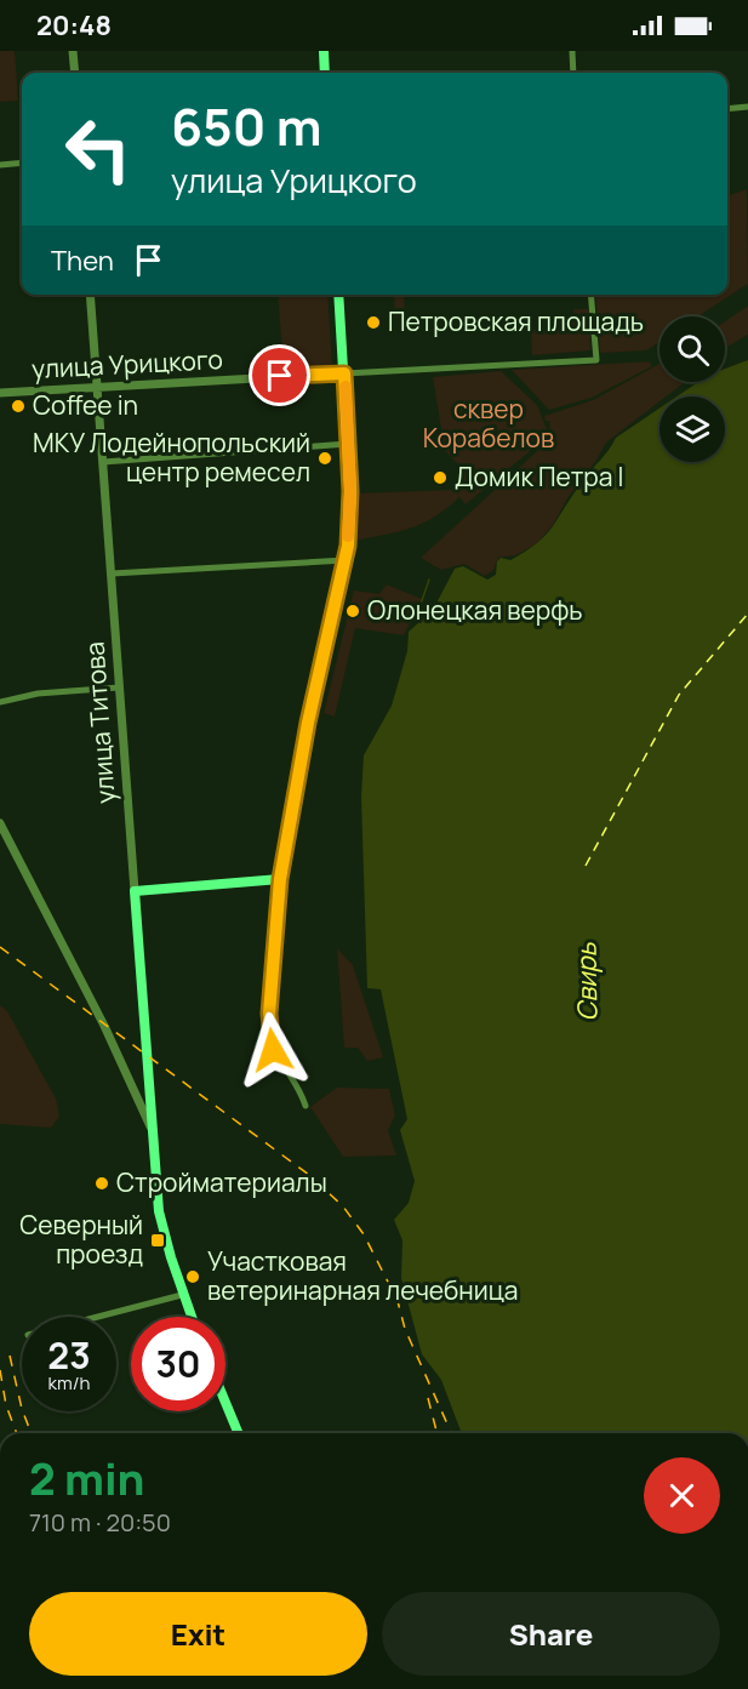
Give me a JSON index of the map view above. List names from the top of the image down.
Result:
{
  "streets": {
    "main road": ["улица Титова"],
    "street": ["улица Урицкого"]
  },
  "crossings": [
    ["улица Урицкого", "улица Титова"]
  ],
  "water": ["Свирь"],
  "parks": ["сквер Корабелов"],
  "places": {
    "other": [
      "Петровская площадь",
      "Coffee in",
      "МКУ Лодейнопольский центр ремесел",
      "Домик Петра I",
      "Олонецкая верфь",
      "Стройматериалы",
      "Участковая ветеринарная лечебница"
    ],
    "transit": ["Северный проезд"]
  },
  "page": {
    "status": "20:48",
    "turn": ["650 m", "улица Урицкого"],
    "then": "Then",
    "speed": "23 km/h",
    "limit": "30",
    "heading": ["2 min", "710 m · 20:50"],
    "buttons": ["Exit", "Share"]
  }
}
